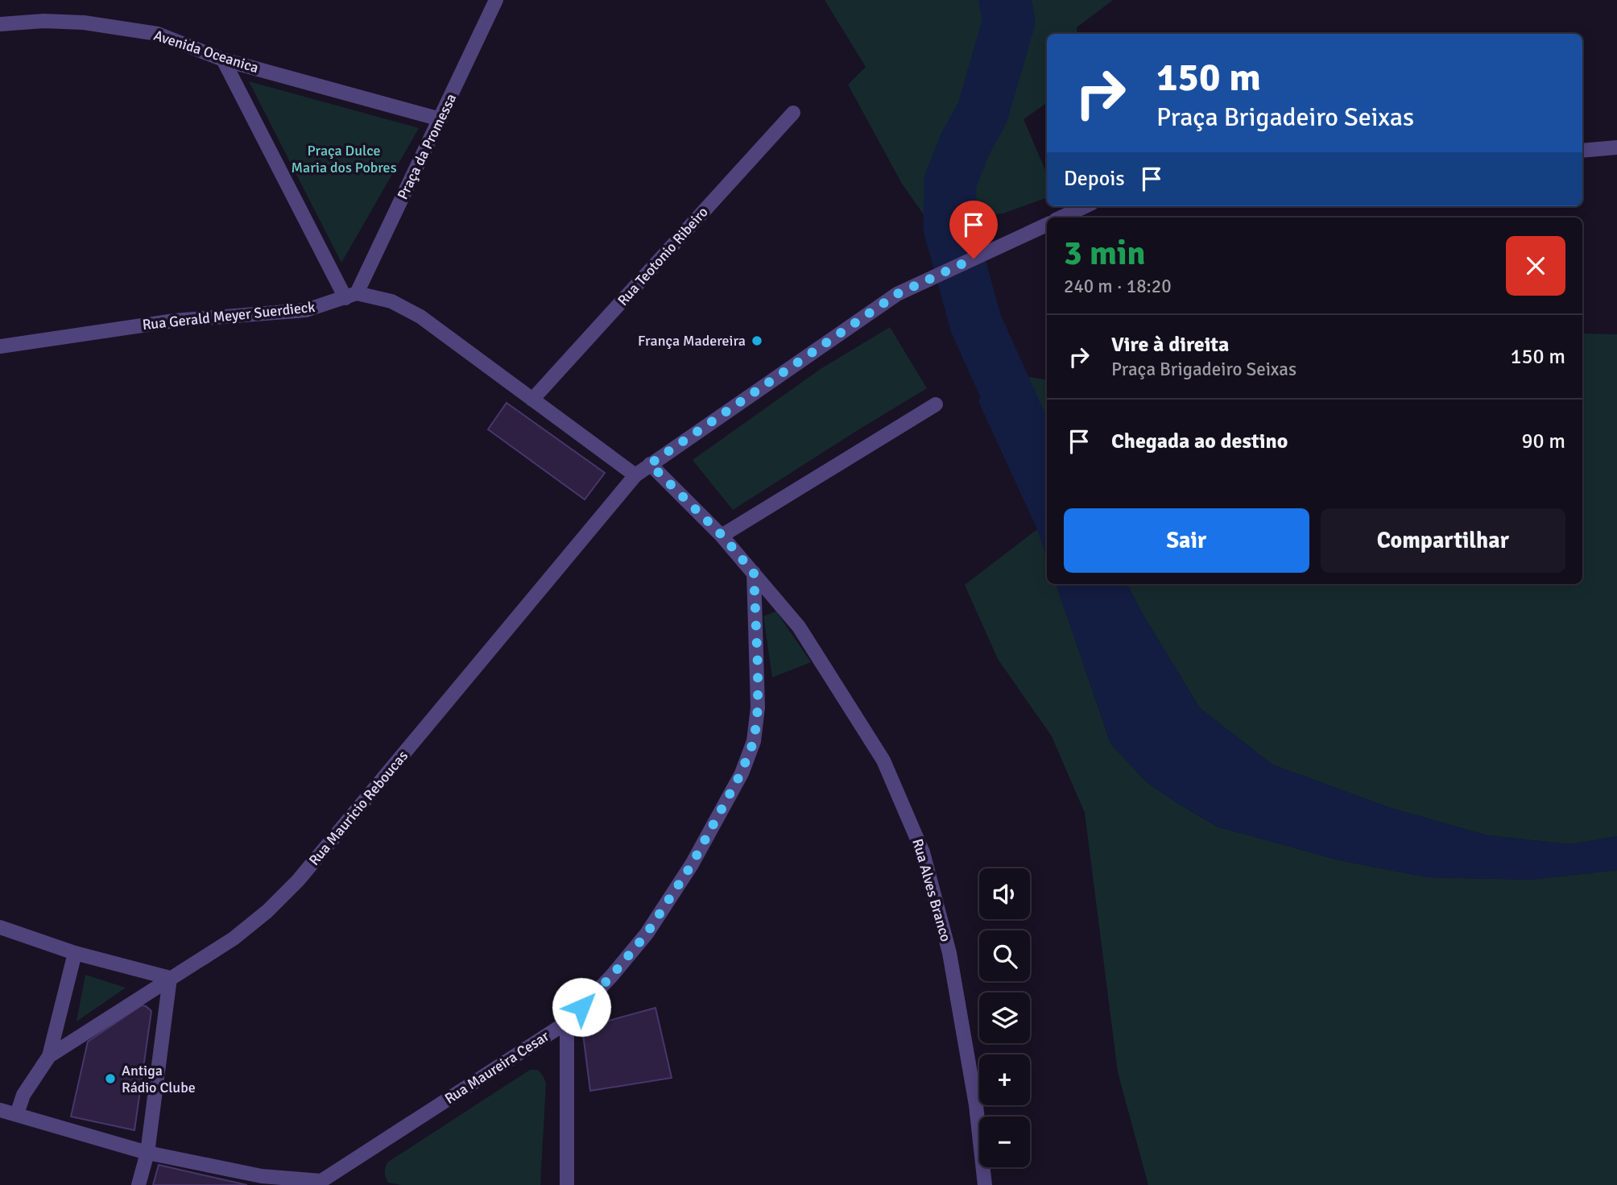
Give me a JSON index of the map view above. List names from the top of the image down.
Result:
{
  "streets": {
    "street": [
      "Avenida Oceanica",
      "Praça da Promessa",
      "Rua Teotonio Ribeiro",
      "Rua Gerald Meyer Suerdieck",
      "Rua Mauricio Reboucas",
      "Rua Alves Branco",
      "Rua Maureira Cesar"
    ]
  },
  "crossings": [
    ["Avenida Oceanica", "Praça da Promessa"],
    ["Praça da Promessa", "Rua Gerald Meyer Suerdieck"],
    ["Rua Alves Branco", "Rua Maureira Cesar"]
  ],
  "parks": ["Praça Dulce Maria dos Pobres"],
  "places": ["França Madereira", "Antiga Rádio Clube"],
  "page": {
    "turn": ["150 m", "Praça Brigadeiro Seixas"],
    "then": "Depois",
    "heading": ["3 min", "240 m · 18:20"],
    "list": [
      {
        "name": "Vire à direita",
        "note": "Praça Brigadeiro Seixas",
        "value": "150 m"
      },
      {
        "name": "Chegada ao destino",
        "value": "90 m"
      }
    ],
    "buttons": ["Sair", "Compartilhar"],
    "map_buttons": ["+", "−"]
  }
}
